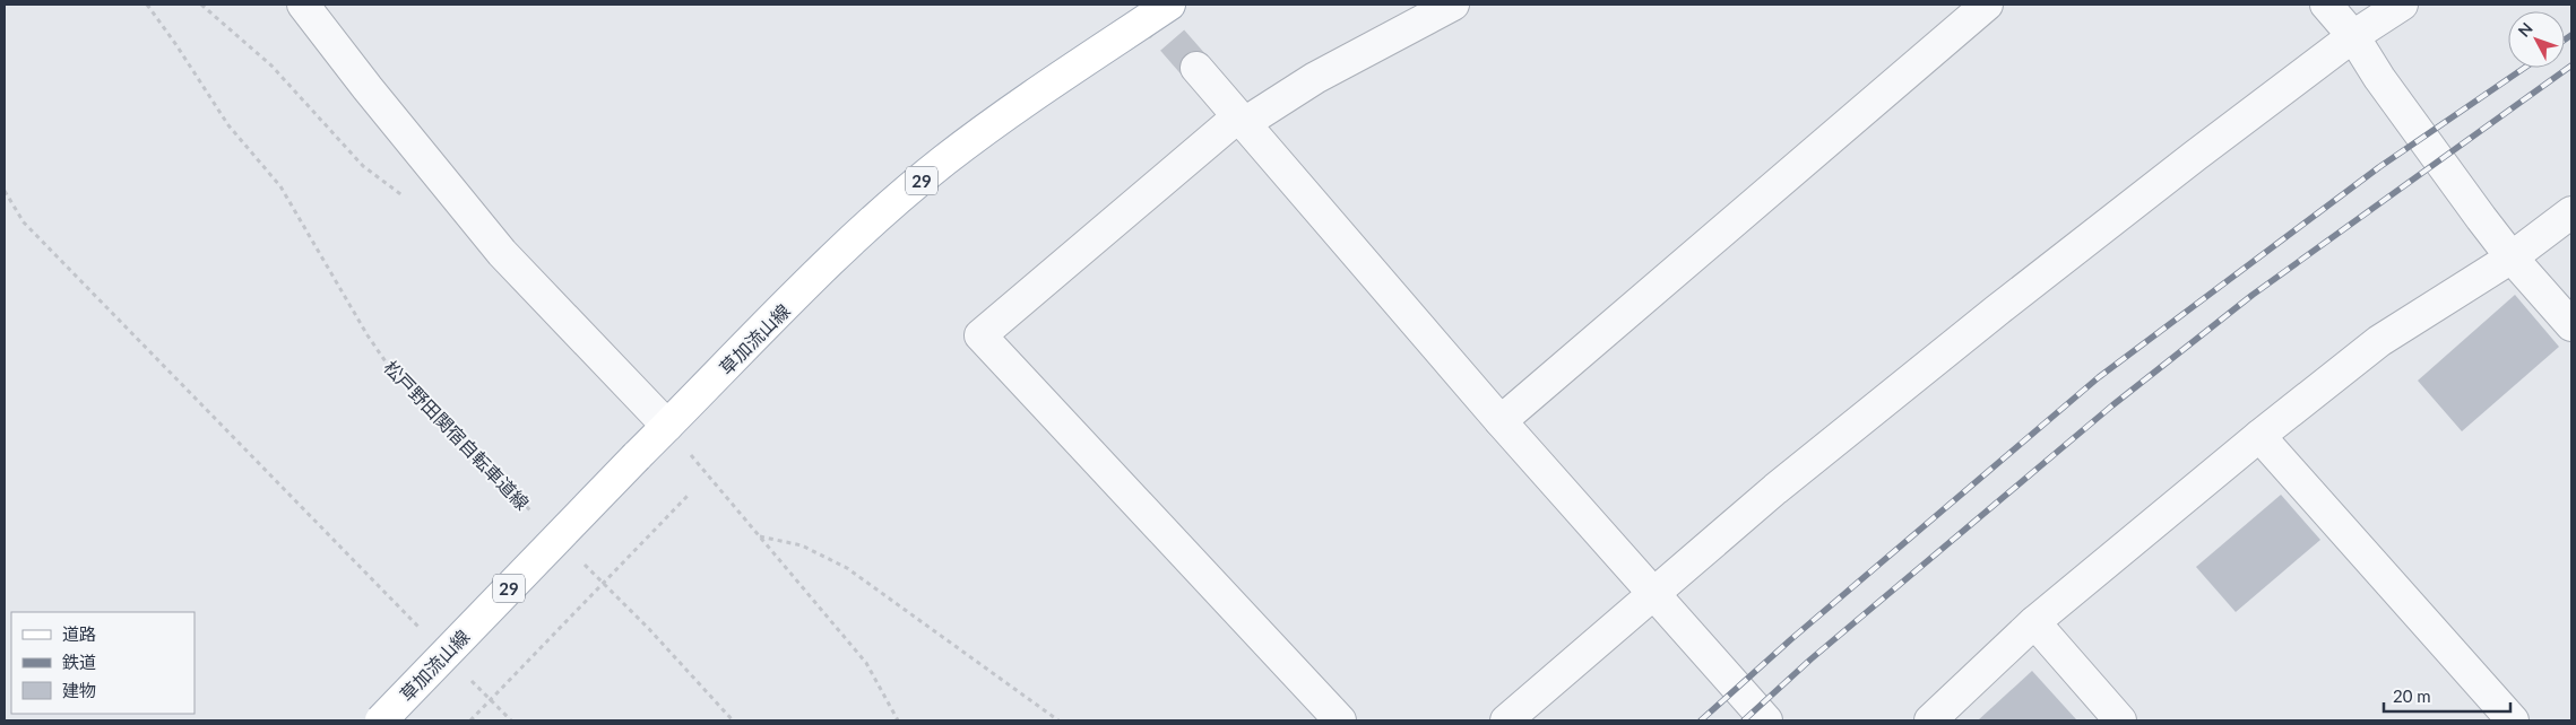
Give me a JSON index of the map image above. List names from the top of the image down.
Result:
{
  "streets": {
    "main road": ["29", "草加流山線"],
    "path": ["松戸野田関宿自転車道線"]
  },
  "legend": ["道路", "鉄道", "建物"],
  "scale_bar": "20 m",
  "north": "top left"
}
